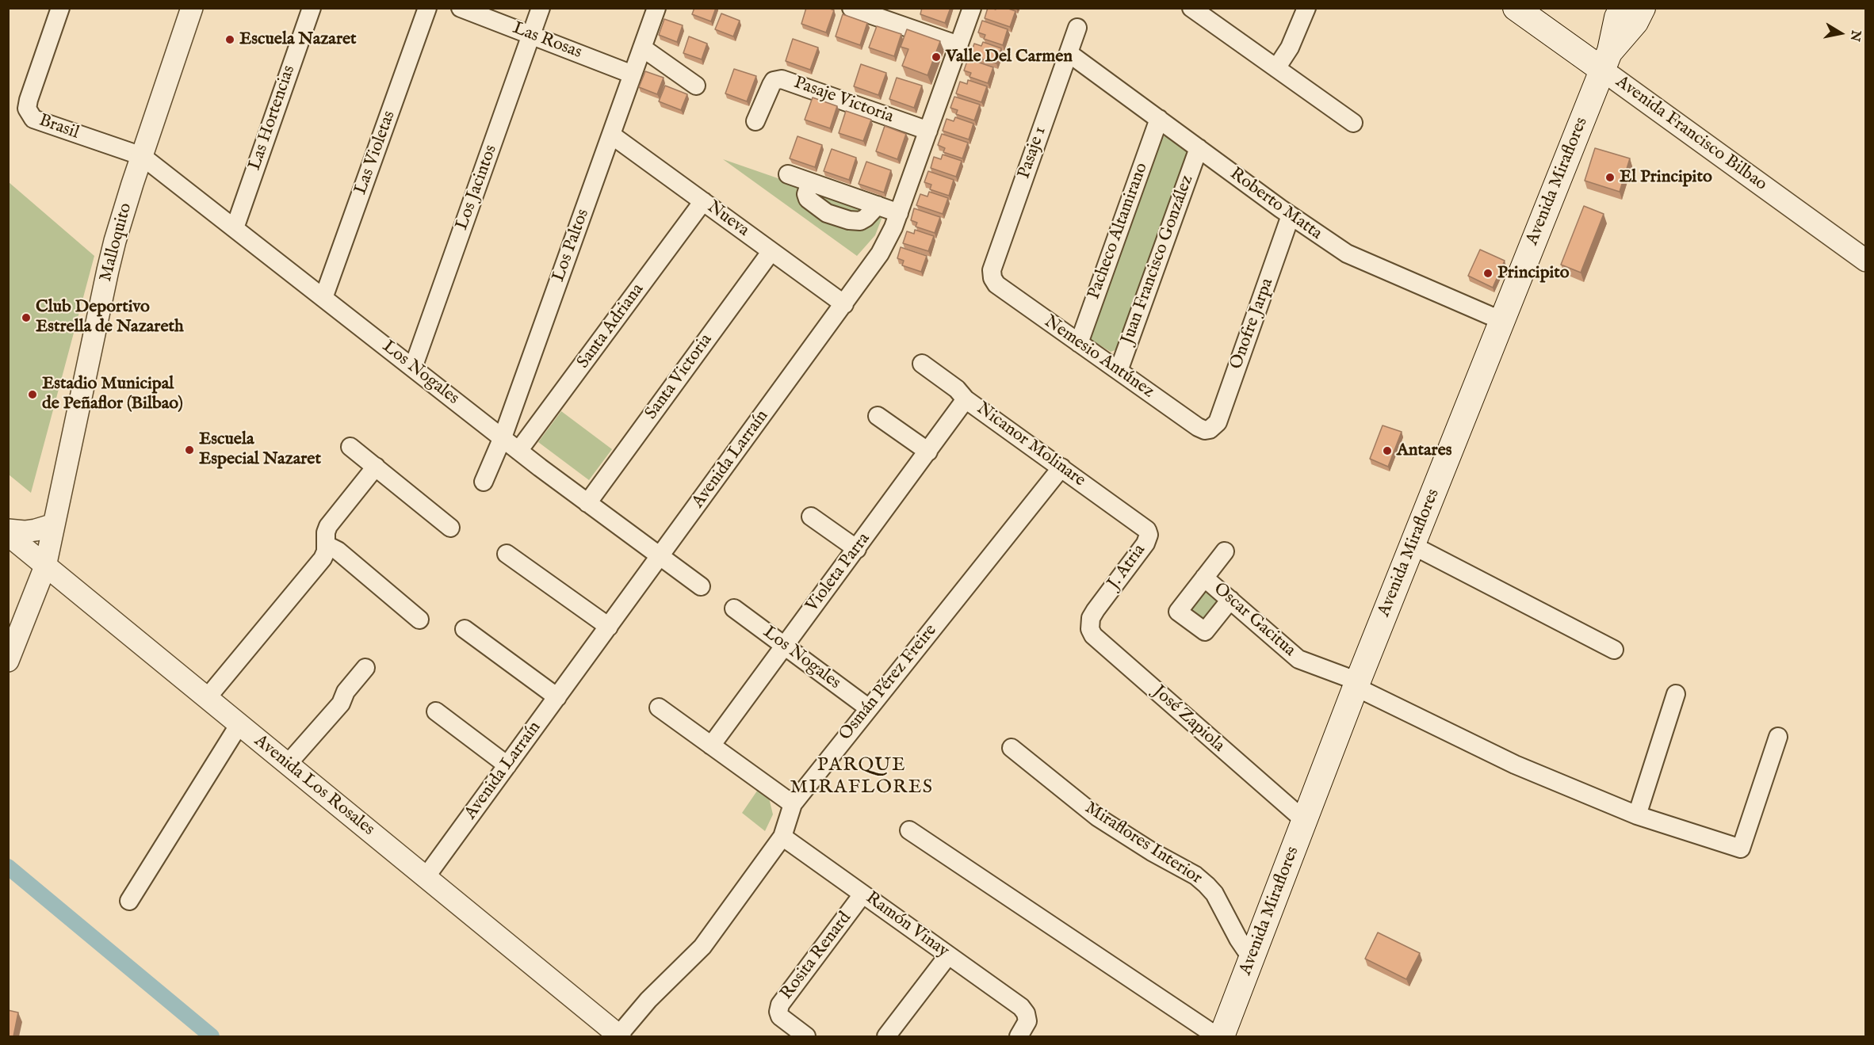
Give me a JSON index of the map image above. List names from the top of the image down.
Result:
{
  "streets": {
    "main road": ["Avenida Francisco Bilbao", "Avenida Miraflores"],
    "street": [
      "Las Rosas",
      "Pasaje Victoria",
      "Las Hortencias",
      "Brasil",
      "Las Violetas",
      "Pasaje 1",
      "Los Jacintos",
      "Roberto Matta",
      "Nueva",
      "Pacheco Altamirano",
      "Malloquito",
      "Los Paltos",
      "Juan Francisco González",
      "Onofre Jarpa",
      "Santa Adriana",
      "Nemesio Antúnez",
      "Los Nogales",
      "Santa Victoria",
      "Nicanor Molinare",
      "Avenida Larraín",
      "J. Atria",
      "Violeta Parra",
      "Oscar Gacitua",
      "Osmán Pérez Freire",
      "José Zapiola",
      "Avenida Los Rosales",
      "Miraflores Interior",
      "Ramón Vinay",
      "Rosita Renard"
    ]
  },
  "crossings": [
    ["Las Rosas", "Los Jacintos"],
    ["Las Rosas", "Los Paltos"],
    ["Pasaje Victoria", "Avenida Larraín"],
    ["Las Hortencias", "Los Nogales"],
    ["Brasil", "Malloquito"],
    ["Brasil", "Los Nogales"],
    ["Avenida Francisco Bilbao", "Avenida Miraflores"],
    ["Las Violetas", "Los Nogales"],
    ["Pasaje 1", "Roberto Matta"],
    ["Pasaje 1", "Nemesio Antúnez"],
    ["Avenida Miraflores", "Roberto Matta"],
    ["Avenida Miraflores", "Oscar Gacitua"],
    ["Avenida Miraflores", "José Zapiola"],
    ["Avenida Miraflores", "Miraflores Interior"],
    ["Los Jacintos", "Los Nogales"],
    ["Roberto Matta", "Pacheco Altamirano"],
    ["Roberto Matta", "Juan Francisco González"],
    ["Roberto Matta", "Onofre Jarpa"],
    ["Nueva", "Los Paltos"],
    ["Nueva", "Santa Adriana"],
    ["Nueva", "Santa Victoria"],
    ["Nueva", "Avenida Larraín"],
    ["Pacheco Altamirano", "Nemesio Antúnez"],
    ["Malloquito", "Los Nogales"],
    ["Malloquito", "Avenida Los Rosales"],
    ["Los Paltos", "Los Nogales"],
    ["Juan Francisco González", "Nemesio Antúnez"],
    ["Onofre Jarpa", "Nemesio Antúnez"],
    ["Santa Adriana", "Los Nogales"],
    ["Los Nogales", "Santa Victoria"],
    ["Los Nogales", "Avenida Larraín"],
    ["Los Nogales", "Violeta Parra"],
    ["Los Nogales", "Osmán Pérez Freire"],
    ["Nicanor Molinare", "J. Atria"],
    ["Nicanor Molinare", "Violeta Parra"],
    ["Nicanor Molinare", "Osmán Pérez Freire"],
    ["Avenida Larraín", "Avenida Los Rosales"],
    ["J. Atria", "José Zapiola"],
    ["Osmán Pérez Freire", "Avenida Los Rosales"],
    ["Osmán Pérez Freire", "Ramón Vinay"],
    ["Ramón Vinay", "Rosita Renard"]
  ],
  "districts": ["PARQUE MIRAFLORES"],
  "places": [
    "Escuela Nazaret",
    "Valle Del Carmen",
    "El Principito",
    "Principito",
    "Club Deportivo Estrella de Nazareth",
    "Estadio Municipal de Peñaflor (Bilbao)",
    "Escuela Especial Nazaret",
    "Antares"
  ],
  "north": "right"
}
